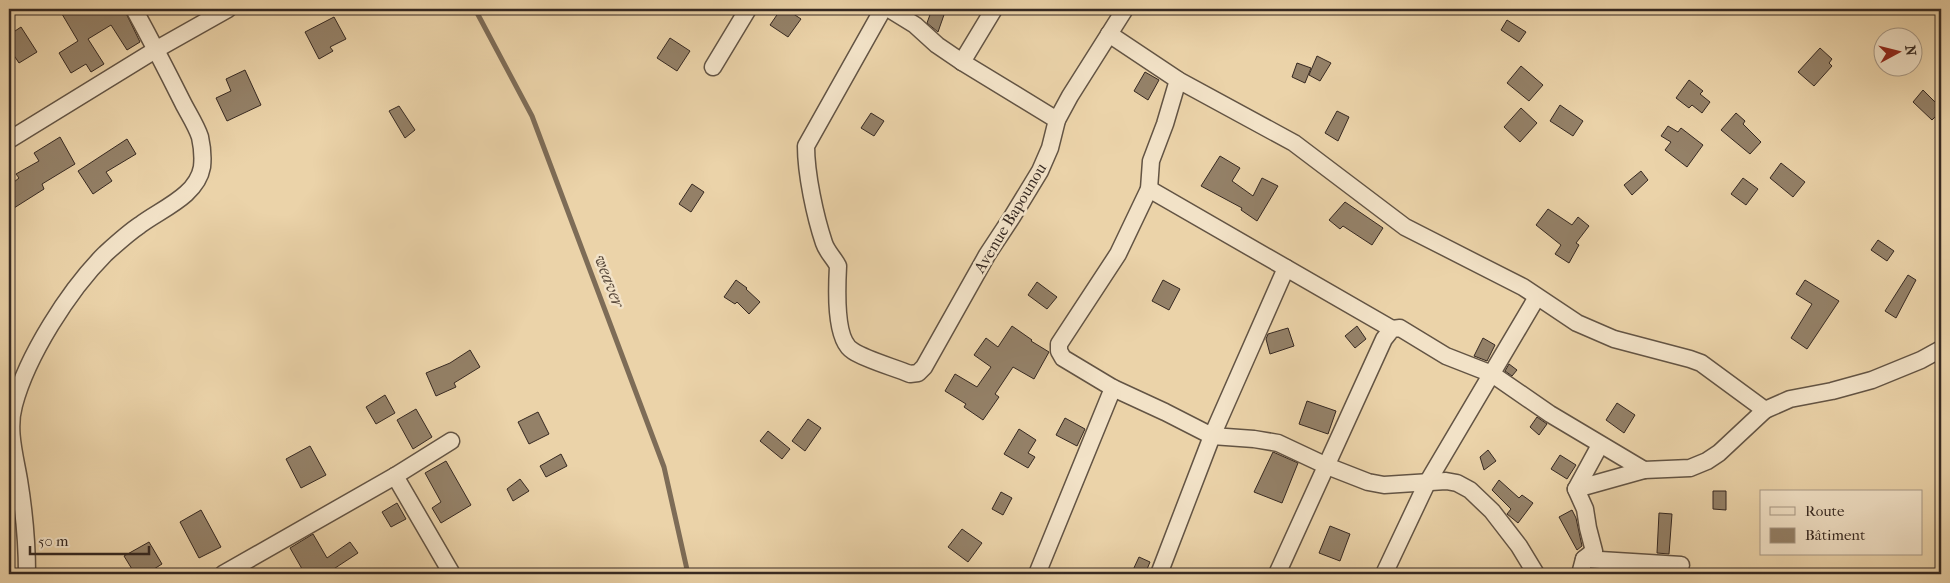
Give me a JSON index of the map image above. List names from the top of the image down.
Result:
{
  "streets": {
    "street": ["Avenue Bapounou"]
  },
  "water": ["weaver"],
  "legend": ["Route", "Bâtiment"],
  "scale_bar": "50 m",
  "north": "right"
}
